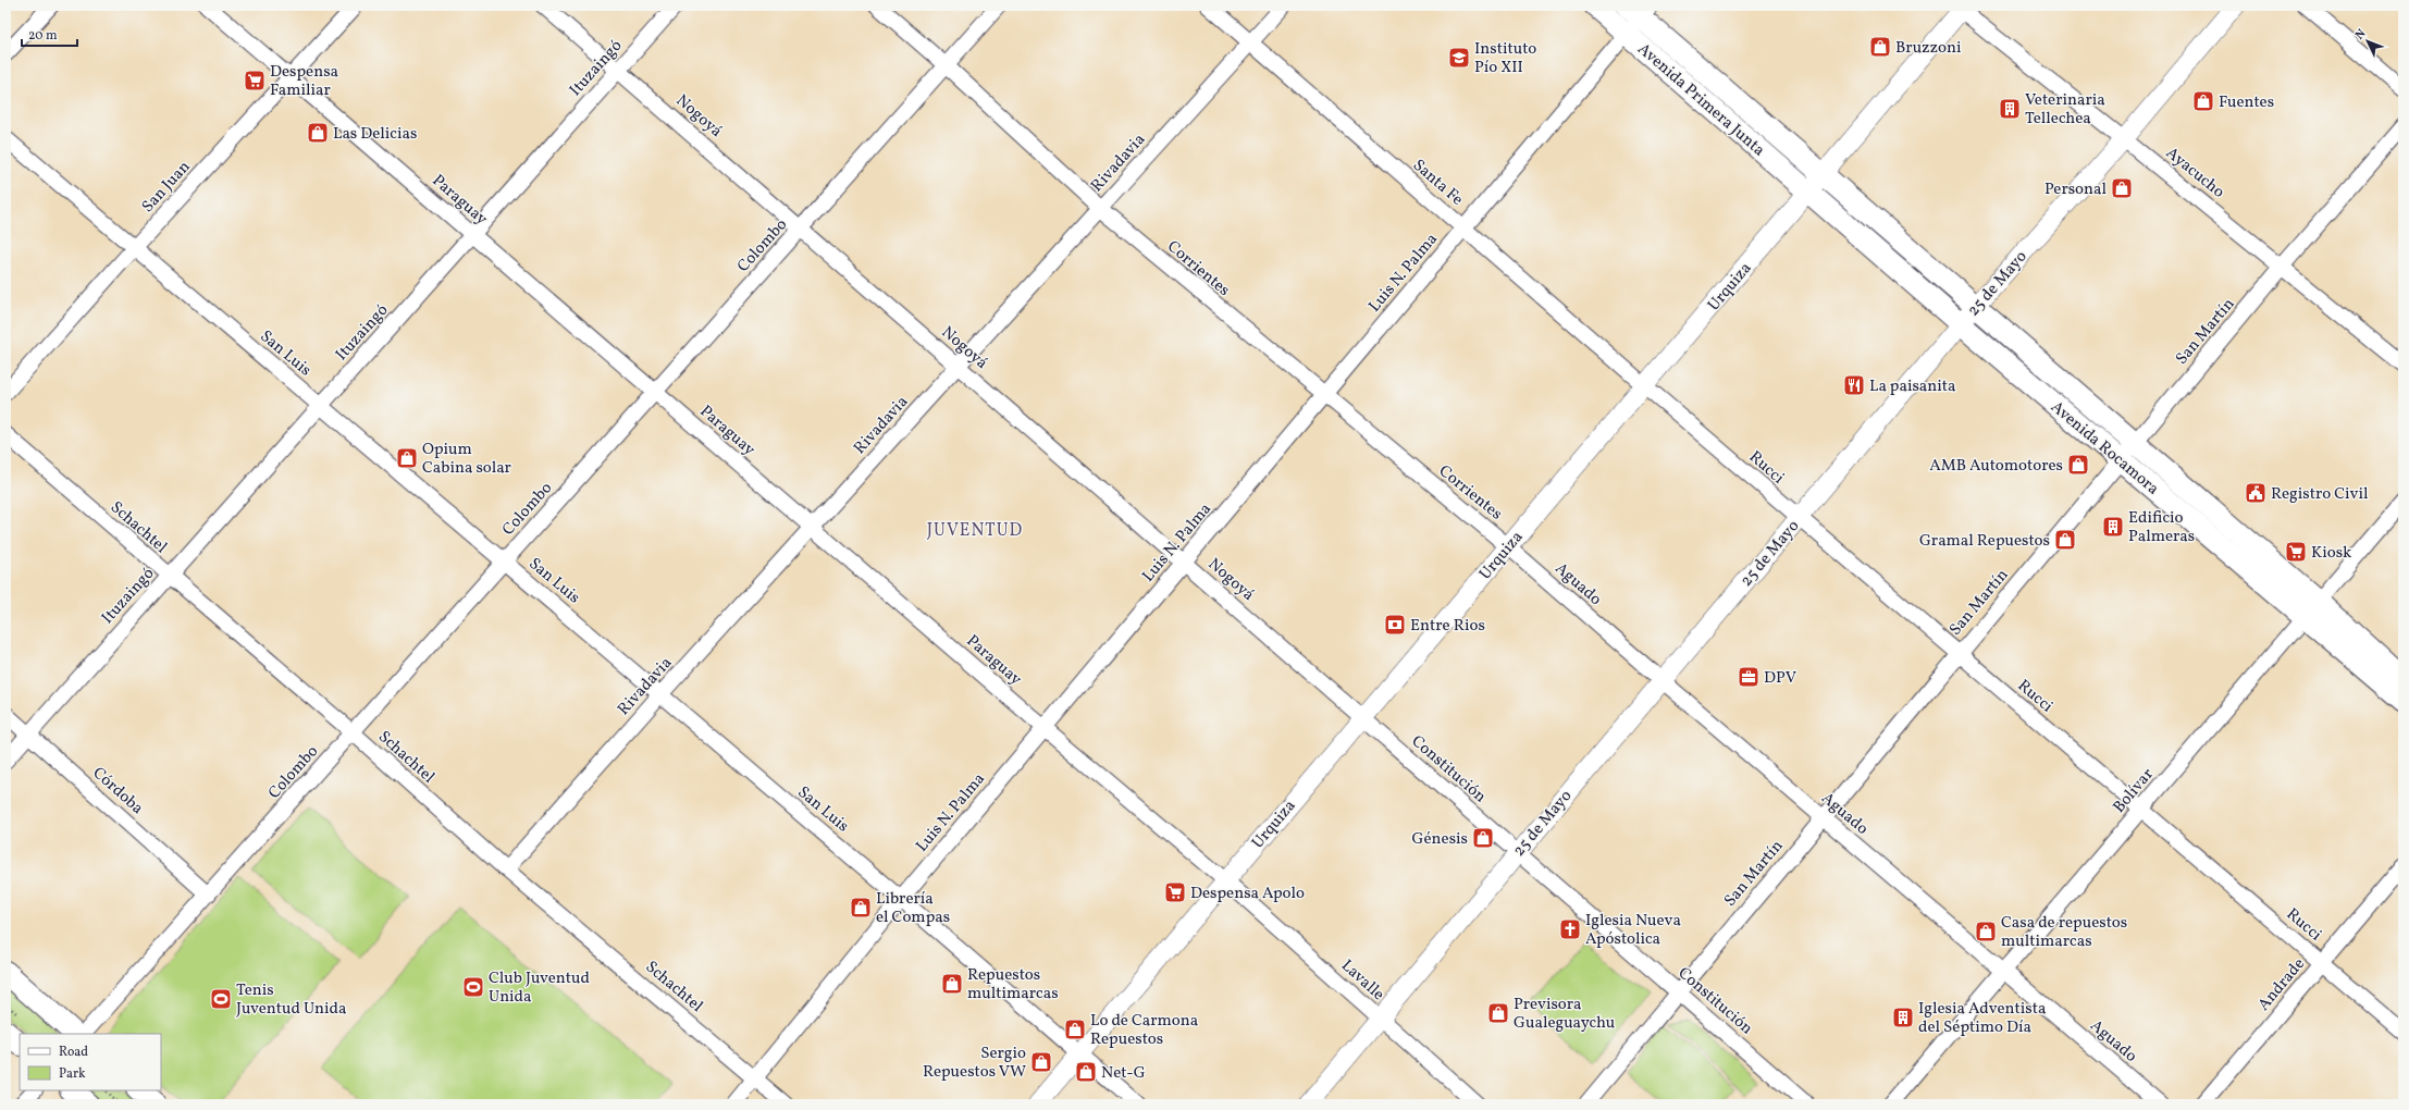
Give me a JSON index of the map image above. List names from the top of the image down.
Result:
{
  "streets": {
    "main road": ["Avenida Primera Junta", "Avenida Rocamora"],
    "street": [
      "Ituzaingó",
      "Nogoyá",
      "Rivadavia",
      "Ayacucho",
      "Santa Fe",
      "San Juan",
      "Paraguay",
      "Colombo",
      "Corrientes",
      "Luis N. Palma",
      "25 de Mayo",
      "Urquiza",
      "San Martín",
      "San Luis",
      "Rucci",
      "Schachtel",
      "Aguado",
      "Constitución",
      "Córdoba",
      "Bolívar",
      "Lavalle",
      "Andrade"
    ]
  },
  "crossings": [
    ["Ituzaingó", "Nogoyá"],
    ["Ituzaingó", "Paraguay"],
    ["Ituzaingó", "San Luis"],
    ["Ituzaingó", "Schachtel"],
    ["Ituzaingó", "Córdoba"],
    ["Avenida Primera Junta", "Luis N. Palma"],
    ["Avenida Primera Junta", "Urquiza"],
    ["Avenida Primera Junta", "Avenida Rocamora"],
    ["Nogoyá", "Rivadavia"],
    ["Nogoyá", "Colombo"],
    ["Nogoyá", "Luis N. Palma"],
    ["Nogoyá", "Urquiza"],
    ["Nogoyá", "Constitución"],
    ["Rivadavia", "Santa Fe"],
    ["Rivadavia", "Paraguay"],
    ["Rivadavia", "Corrientes"],
    ["Rivadavia", "San Luis"],
    ["Rivadavia", "Schachtel"],
    ["Ayacucho", "25 de Mayo"],
    ["Ayacucho", "Urquiza"],
    ["Ayacucho", "San Martín"],
    ["Santa Fe", "Luis N. Palma"],
    ["Santa Fe", "Urquiza"],
    ["Santa Fe", "Rucci"],
    ["San Juan", "Paraguay"],
    ["San Juan", "San Luis"],
    ["Paraguay", "Colombo"],
    ["Paraguay", "Luis N. Palma"],
    ["Paraguay", "Urquiza"],
    ["Paraguay", "Lavalle"],
    ["Colombo", "Corrientes"],
    ["Colombo", "San Luis"],
    ["Colombo", "Schachtel"],
    ["Colombo", "Córdoba"],
    ["Corrientes", "Luis N. Palma"],
    ["Corrientes", "Urquiza"],
    ["Corrientes", "Aguado"],
    ["Luis N. Palma", "San Luis"],
    ["Luis N. Palma", "Schachtel"],
    ["25 de Mayo", "Avenida Rocamora"],
    ["25 de Mayo", "Rucci"],
    ["25 de Mayo", "Aguado"],
    ["25 de Mayo", "Constitución"],
    ["25 de Mayo", "Lavalle"],
    ["Urquiza", "San Luis"],
    ["Urquiza", "Avenida Rocamora"],
    ["Urquiza", "Rucci"],
    ["Urquiza", "Aguado"],
    ["Urquiza", "Constitución"],
    ["Urquiza", "Lavalle"],
    ["San Martín", "Avenida Rocamora"],
    ["San Martín", "Rucci"],
    ["San Martín", "Aguado"],
    ["San Martín", "Constitución"],
    ["Avenida Rocamora", "Bolívar"],
    ["Rucci", "Bolívar"],
    ["Rucci", "Andrade"],
    ["Aguado", "Bolívar"]
  ],
  "districts": ["JUVENTUD"],
  "places": {
    "shop": [
      "Bruzzoni",
      "Fuentes",
      "Las Delicias",
      "Personal",
      "Opium Cabina solar",
      "AMB Automotores",
      "Gramal Repuestos",
      "Génesis",
      "Librería el Compas",
      "Casa de repuestos multimarcas",
      "Repuestos multimarcas",
      "Previsora Gualeguaychu",
      "Lo de Carmona Repuestos",
      "Sergio Repuestos VW",
      "Net-G"
    ],
    "school or university": ["Instituto Pío XII"],
    "supermarket": ["Despensa Familiar", "Kiosk", "Despensa Apolo"],
    "building": ["Veterinaria Tellechea", "Edificio Palmeras", "Iglesia Adventista del Séptimo Día"],
    "restaurant": ["La paisanita"],
    "public building": ["Registro Civil"],
    "bank": ["Entre Rios"],
    "office": ["DPV"],
    "church": ["Iglesia Nueva Apóstolica"],
    "sports": ["Club Juventud Unida", "Tenis Juventud Unida"]
  },
  "legend": ["Road", "Park"],
  "scale_bar": "20 m",
  "north": "top left"
}
